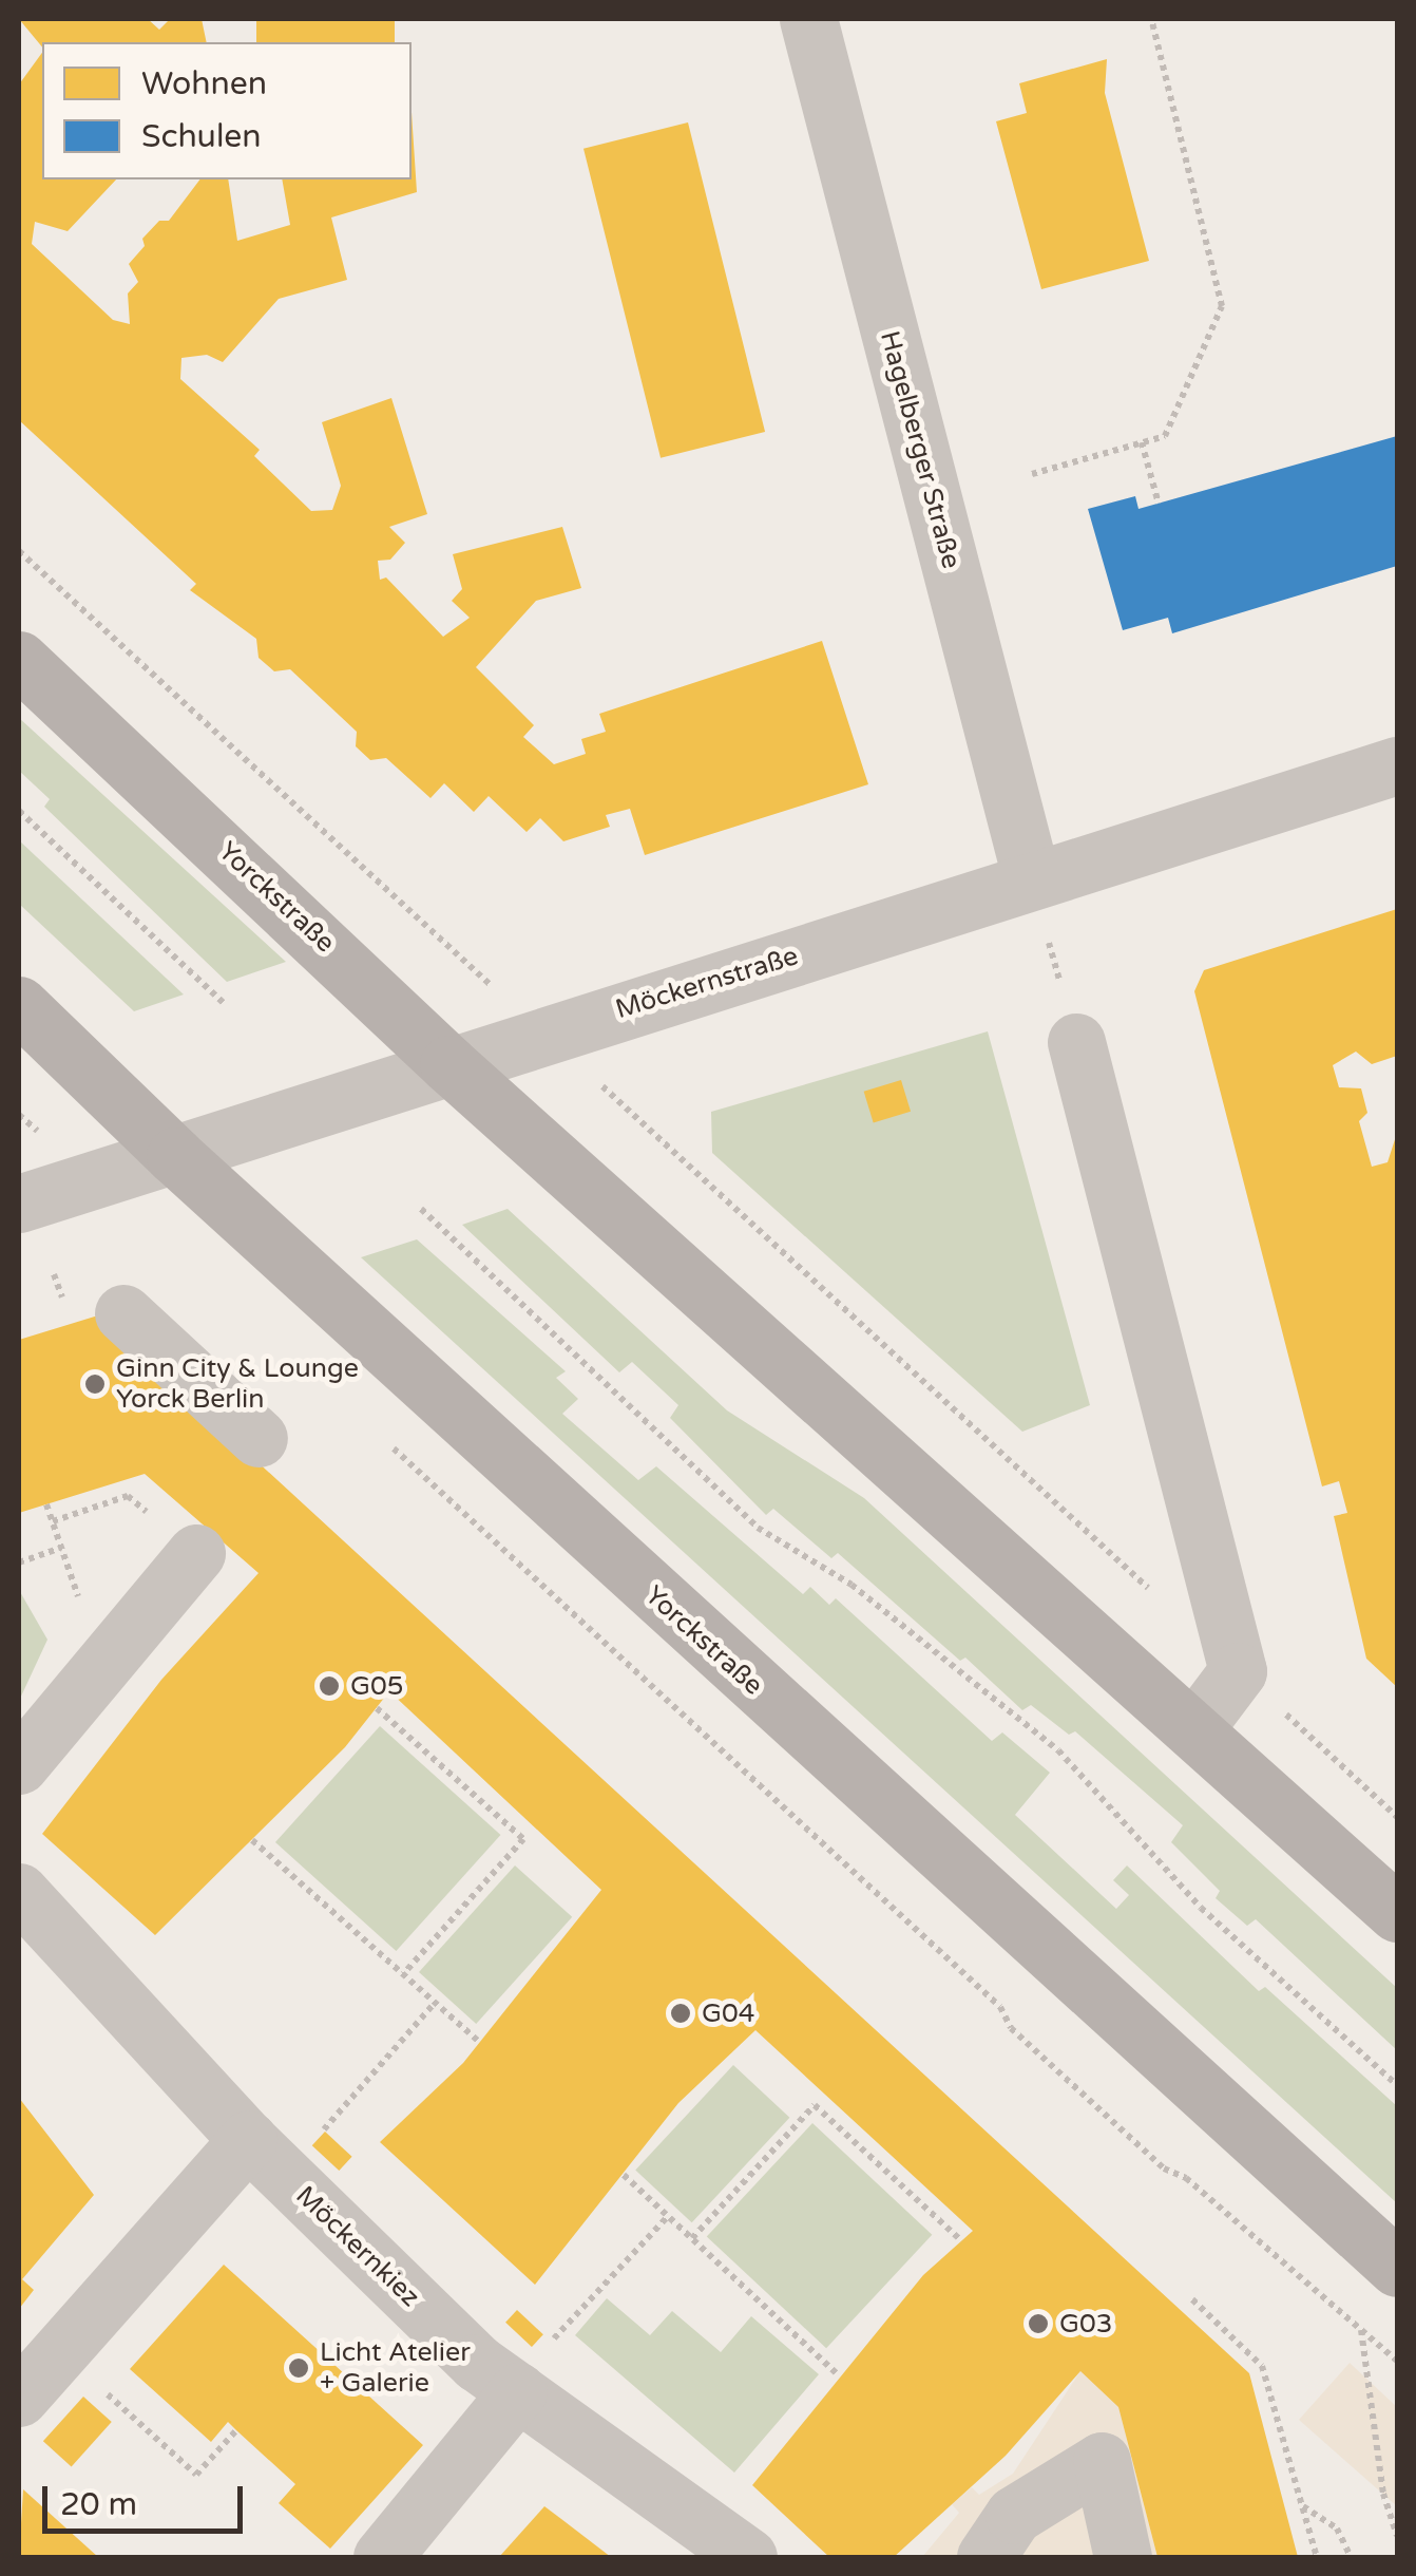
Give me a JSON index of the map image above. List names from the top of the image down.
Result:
{
  "streets": {
    "main road": ["Yorckstraße"],
    "street": ["Hagelberger Straße", "Möckernstraße", "Möckernkiez"]
  },
  "crossings": [
    ["Hagelberger Straße", "Möckernstraße"],
    ["Yorckstraße", "Möckernstraße"]
  ],
  "places": [
    "Ginn City & Lounge Yorck Berlin",
    "G05",
    "G04",
    "G03",
    "Licht Atelier + Galerie"
  ],
  "legend": ["Wohnen", "Schulen"],
  "scale_bar": "20 m"
}
